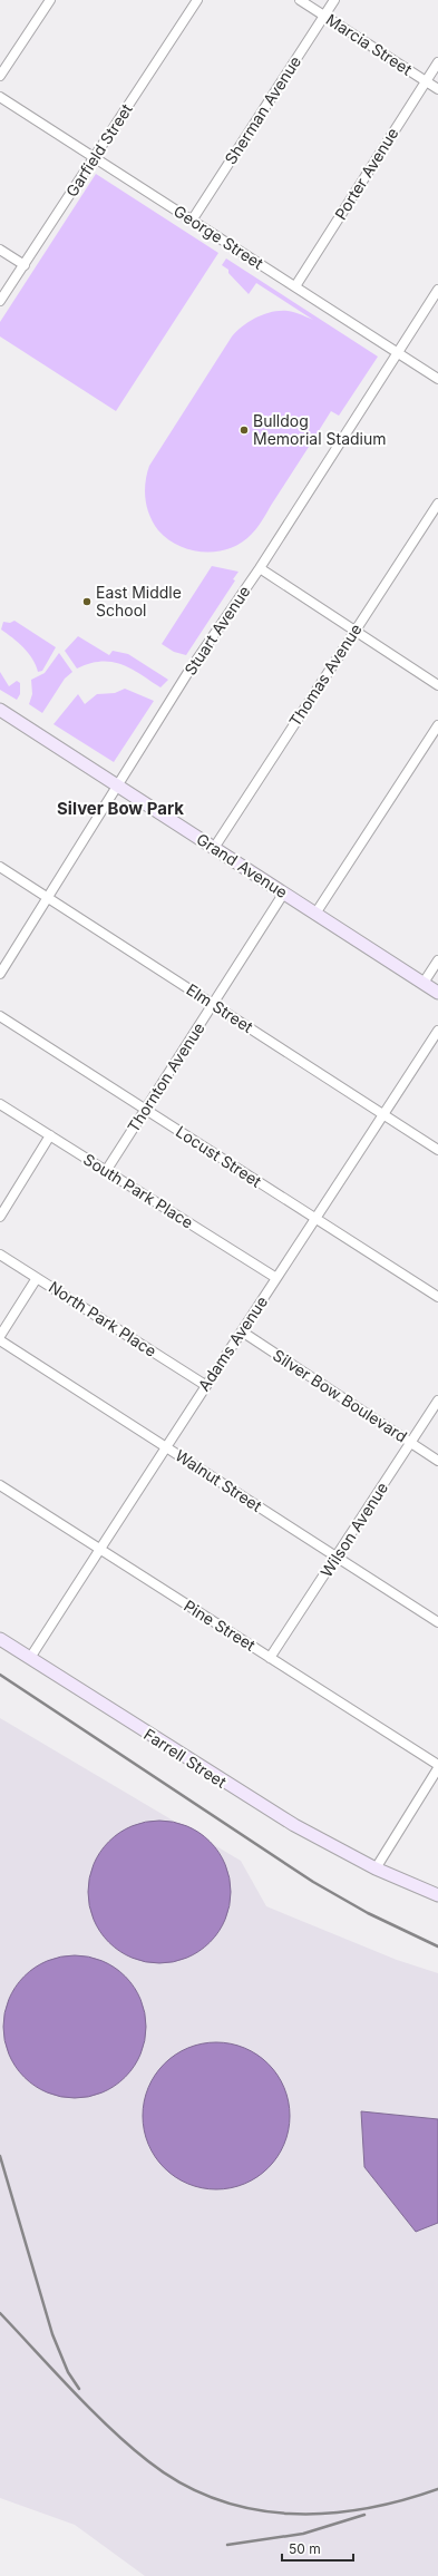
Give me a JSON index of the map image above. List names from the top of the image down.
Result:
{
  "streets": {
    "main road": ["Grand Avenue", "Farrell Street"],
    "street": [
      "Marcia Street",
      "Sherman Avenue",
      "Garfield Street",
      "Porter Avenue",
      "George Street",
      "Stuart Avenue",
      "Thomas Avenue",
      "Elm Street",
      "Thornton Avenue",
      "Locust Street",
      "South Park Place",
      "North Park Place",
      "Adams Avenue",
      "Silver Bow Boulevard",
      "Walnut Street",
      "Wilson Avenue",
      "Pine Street"
    ]
  },
  "crossings": [
    ["Marcia Street", "Sherman Avenue"],
    ["Marcia Street", "Porter Avenue"],
    ["Sherman Avenue", "George Street"],
    ["Garfield Street", "George Street"],
    ["Porter Avenue", "George Street"],
    ["George Street", "Stuart Avenue"],
    ["Stuart Avenue", "Grand Avenue"],
    ["Stuart Avenue", "Elm Street"],
    ["Thomas Avenue", "Grand Avenue"],
    ["Grand Avenue", "Thornton Avenue"],
    ["Elm Street", "Thornton Avenue"],
    ["Elm Street", "Adams Avenue"],
    ["Thornton Avenue", "Locust Street"],
    ["Thornton Avenue", "South Park Place"],
    ["Locust Street", "Adams Avenue"],
    ["South Park Place", "Adams Avenue"],
    ["North Park Place", "Adams Avenue"],
    ["Adams Avenue", "Silver Bow Boulevard"],
    ["Adams Avenue", "Walnut Street"],
    ["Adams Avenue", "Pine Street"],
    ["Adams Avenue", "Farrell Street"],
    ["Silver Bow Boulevard", "Wilson Avenue"],
    ["Walnut Street", "Wilson Avenue"],
    ["Wilson Avenue", "Pine Street"]
  ],
  "districts": ["Silver Bow Park"],
  "places": ["Bulldog Memorial Stadium", "East Middle School"],
  "scale_bar": "50 m"
}
